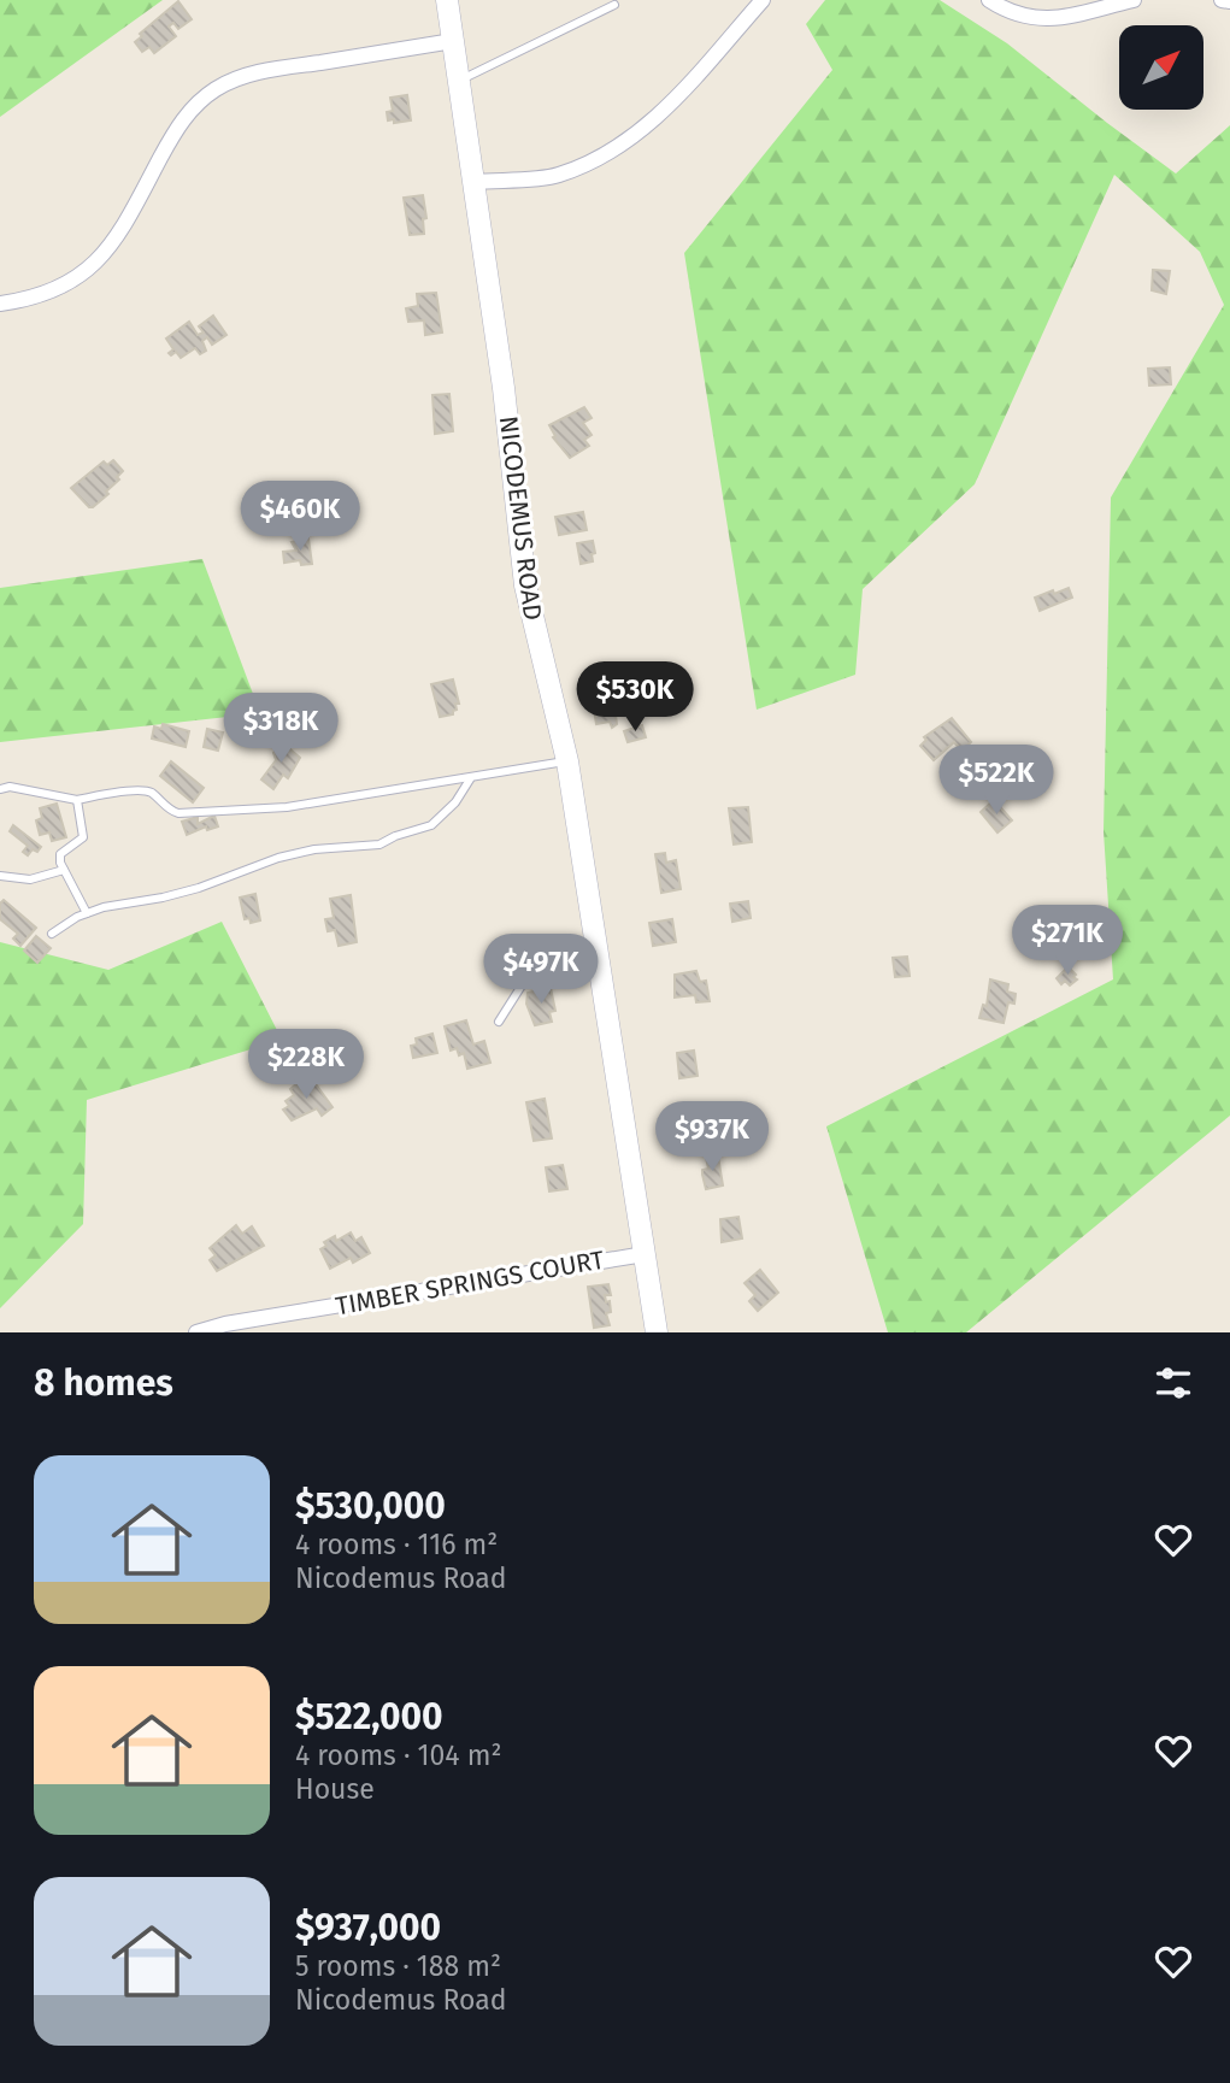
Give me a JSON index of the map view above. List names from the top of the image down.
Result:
{
  "streets": {
    "street": ["NICODEMUS ROAD", "TIMBER SPRINGS COURT"]
  },
  "crossings": [
    ["NICODEMUS ROAD", "TIMBER SPRINGS COURT"]
  ],
  "north": "top right",
  "page": {
    "price": [
      "$460K",
      "$530K",
      "$318K",
      "$522K",
      "$271K",
      "$497K",
      "$228K",
      "$937K"
    ],
    "heading": "8 homes",
    "list": [
      {
        "name": "$530,000",
        "note": "4 rooms · 116 m² · Nicodemus Road"
      },
      {
        "name": "$522,000",
        "note": "4 rooms · 104 m² · House"
      },
      {
        "name": "$937,000",
        "note": "5 rooms · 188 m² · Nicodemus Road"
      }
    ]
  }
}
